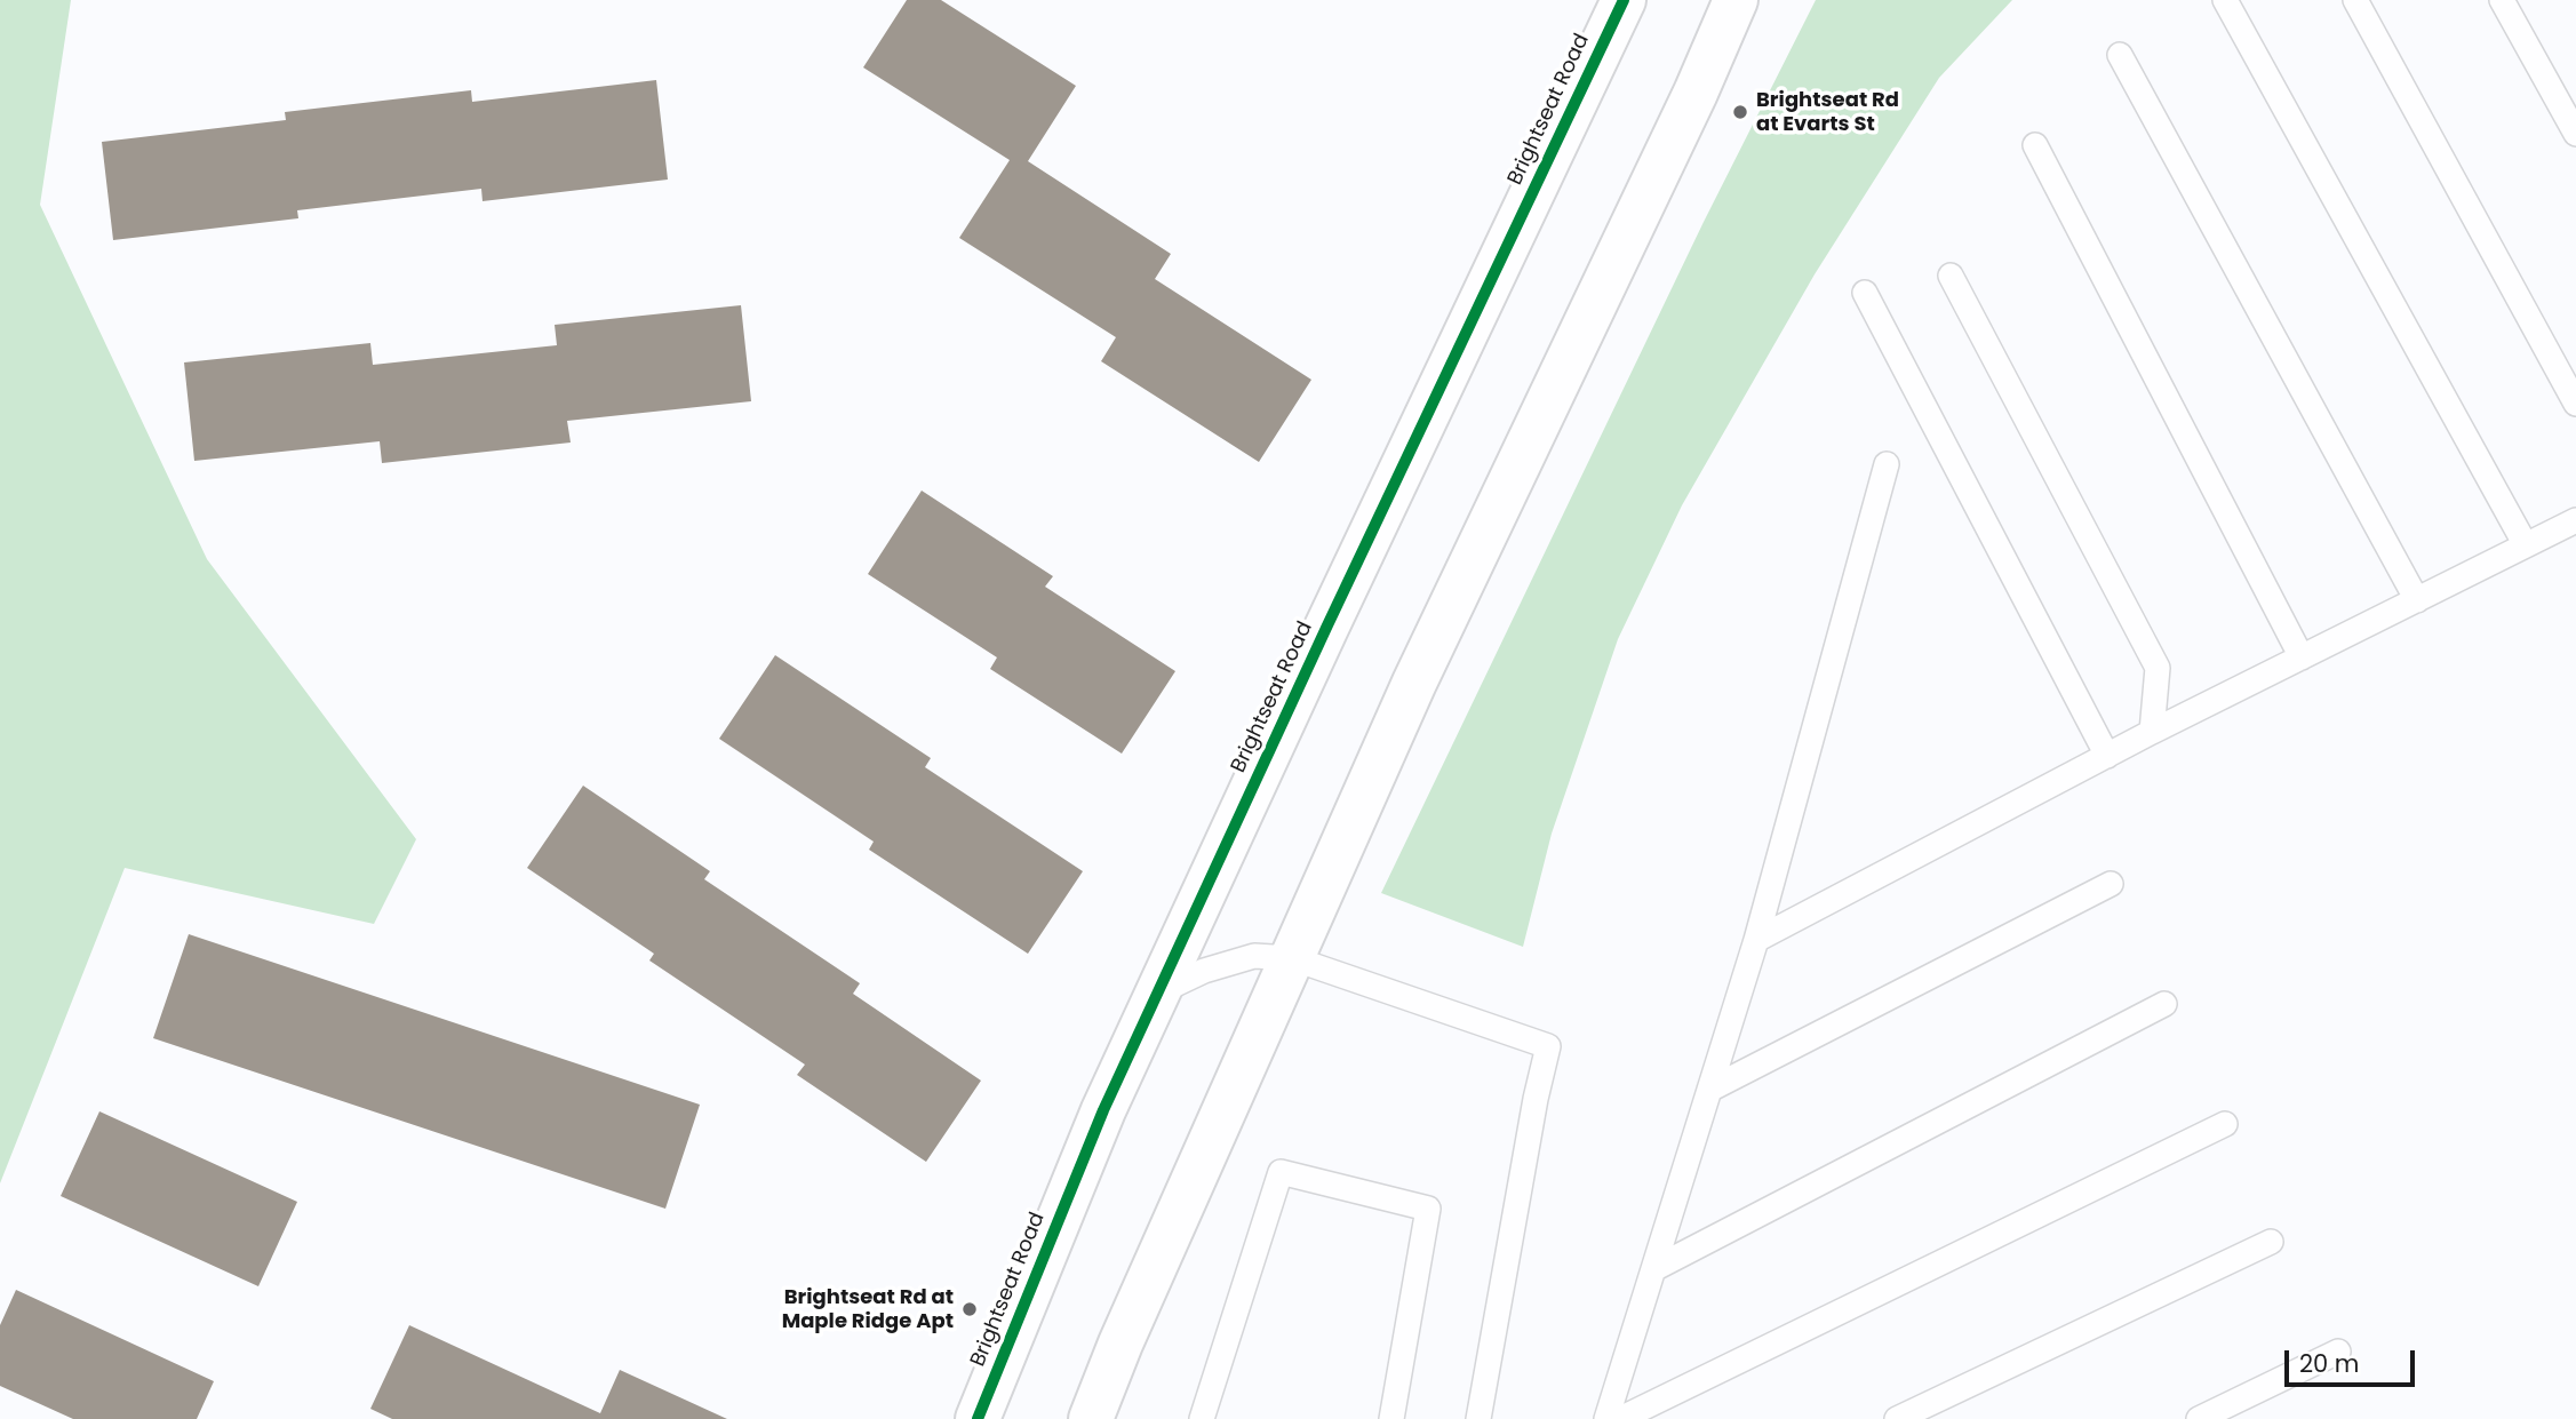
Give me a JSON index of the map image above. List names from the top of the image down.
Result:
{
  "streets": {
    "street": ["Brightseat Road"]
  },
  "places": ["Brightseat Rd at Evarts St", "Brightseat Rd at Maple Ridge Apt"],
  "scale_bar": "20 m"
}
